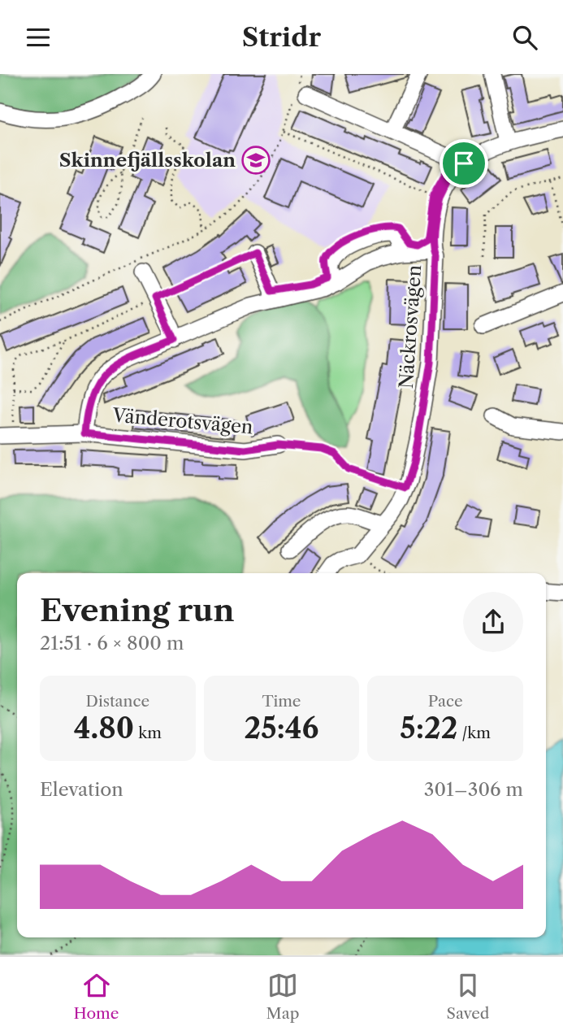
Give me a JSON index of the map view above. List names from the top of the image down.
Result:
{
  "streets": {
    "street": ["Näckrosvägen", "Vänderotsvägen"]
  },
  "places": {
    "school or university": ["Skinnefjällsskolan"]
  },
  "page": {
    "header": "Stridr",
    "heading": ["Evening run", "21:51 · 6 × 800 m"],
    "stats": [
      ["Distance", "4.80 km"],
      ["Time", "25:46"],
      ["Pace", "5:22 /km"]
    ],
    "chart": ["Elevation", "301–306 m"],
    "tabs": ["Home", "Map", "Saved"]
  }
}
